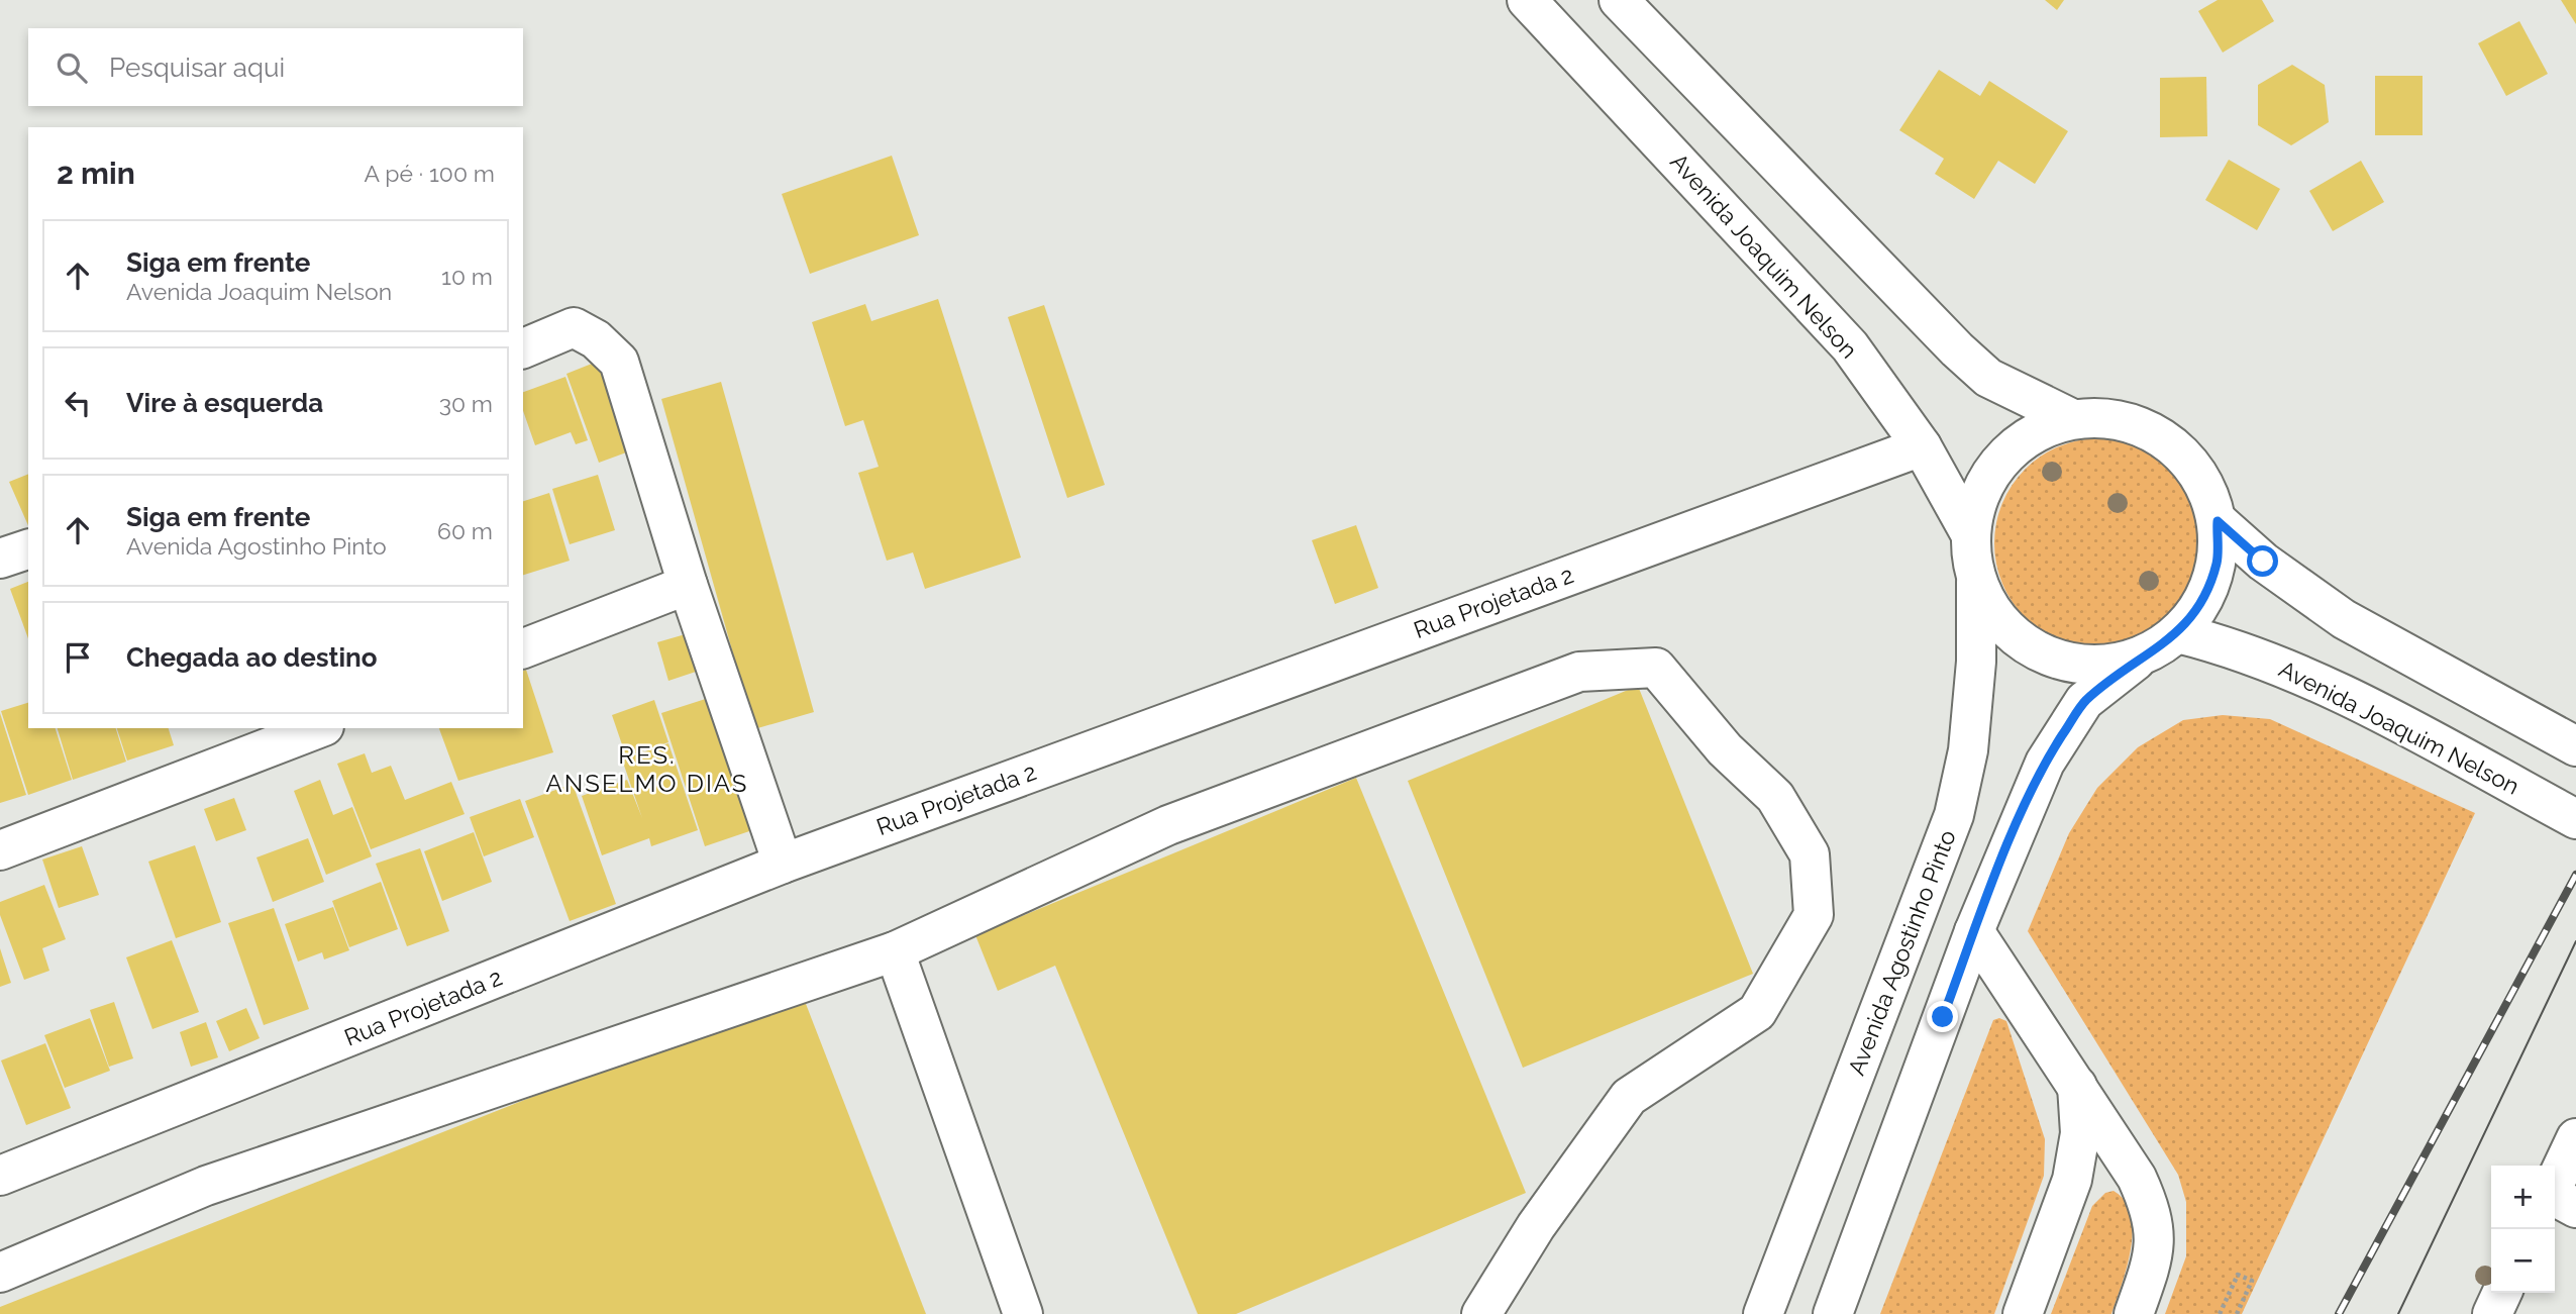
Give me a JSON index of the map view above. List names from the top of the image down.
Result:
{
  "streets": {
    "main road": ["Avenida Joaquim Nelson", "Rua Projetada 2", "Avenida Agostinho Pinto"]
  },
  "crossings": [
    ["Avenida Joaquim Nelson", "Rua Projetada 2"],
    ["Avenida Joaquim Nelson", "Avenida Agostinho Pinto"]
  ],
  "districts": ["RES. ANSELMO DIAS"],
  "page": {
    "search": "Pesquisar aqui",
    "heading": ["2 min", "A pé · 100 m"],
    "list": [
      ["Siga em frente", "Avenida Joaquim Nelson", "10 m"],
      ["Vire à esquerda", "30 m"],
      ["Siga em frente", "Avenida Agostinho Pinto", "60 m"],
      "Chegada ao destino"
    ],
    "map_buttons": ["+", "−"]
  }
}
